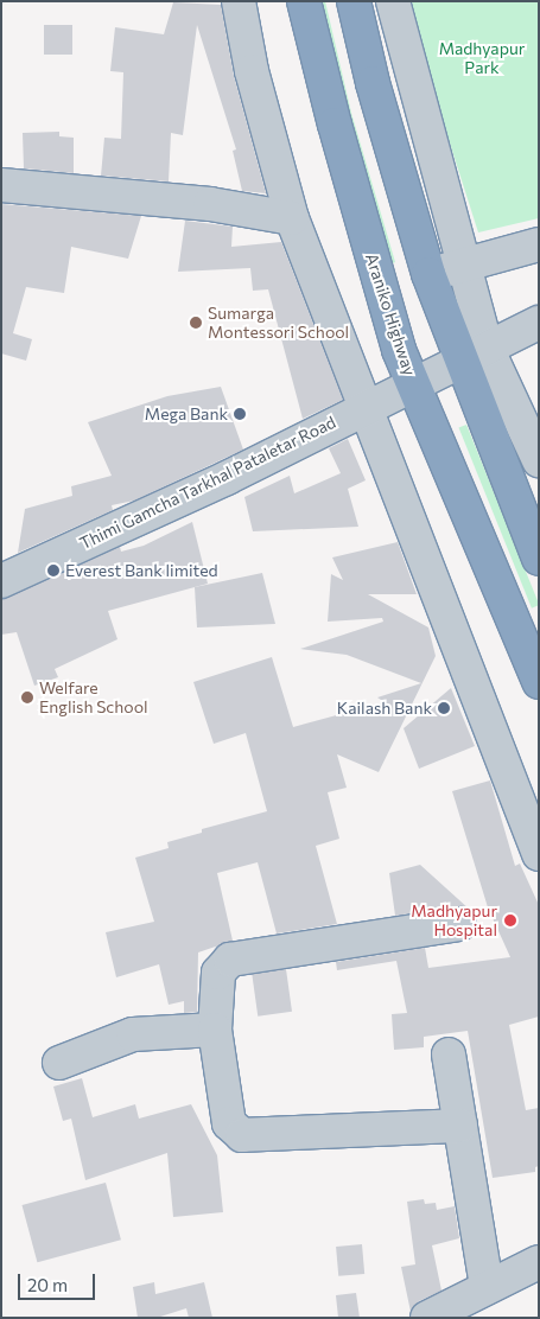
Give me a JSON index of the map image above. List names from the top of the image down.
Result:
{
  "streets": {
    "highway": ["Araniko Highway"],
    "street": ["Thimi Gamcha Tarkhal Pataletar Road"]
  },
  "crossings": [
    ["Araniko Highway", "Thimi Gamcha Tarkhal Pataletar Road"]
  ],
  "parks": ["Madhyapur Park"],
  "places": [
    "Sumarga Montessori School",
    "Mega Bank",
    "Everest Bank limited",
    "Welfare English School",
    "Kailash Bank",
    "Madhyapur Hospital"
  ],
  "scale_bar": "20 m"
}
